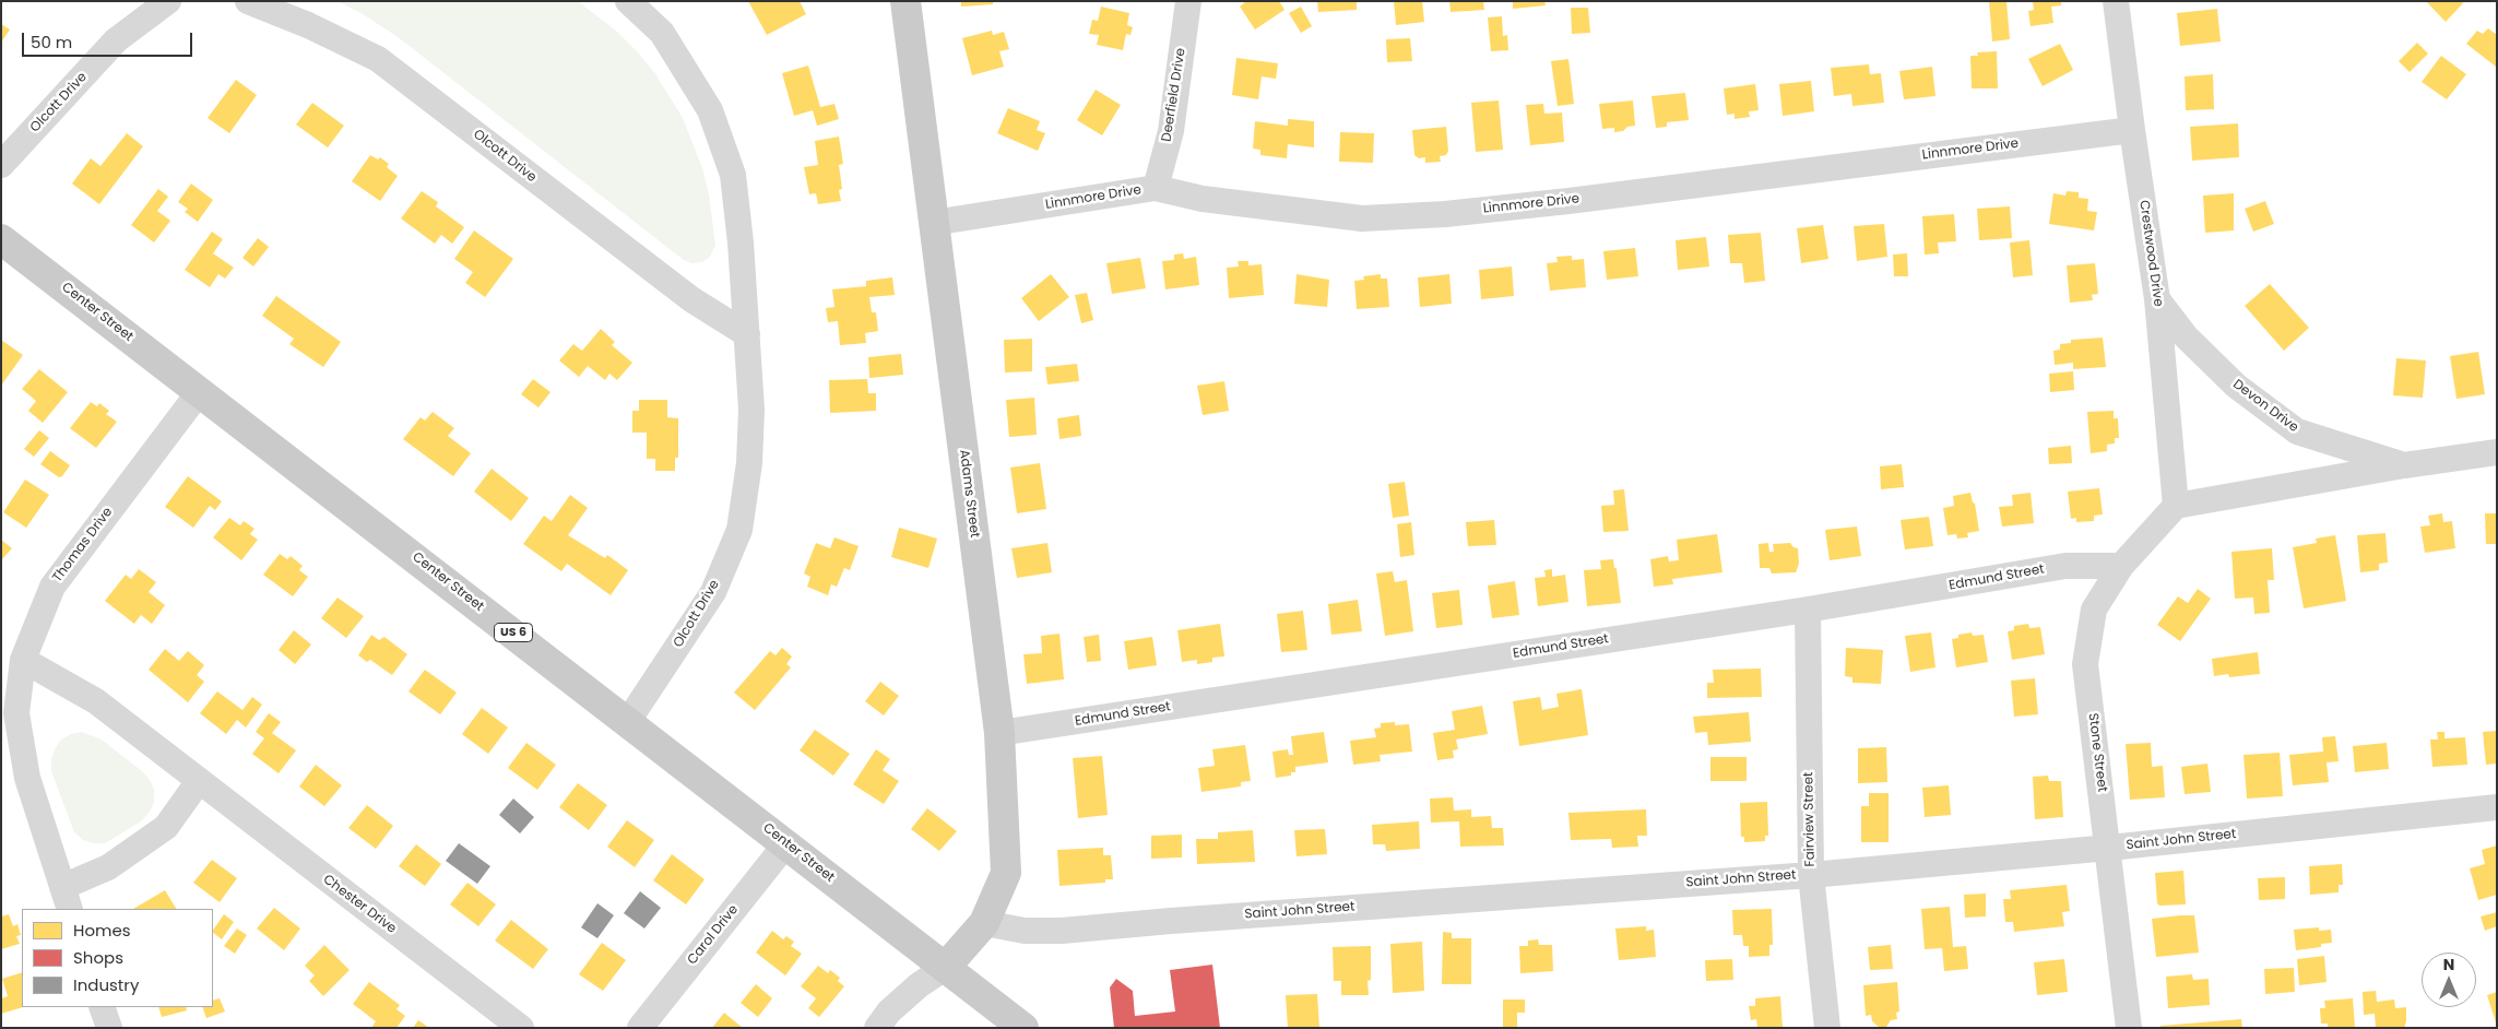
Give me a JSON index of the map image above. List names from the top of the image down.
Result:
{
  "streets": {
    "main road": ["Center Street", "Adams Street", "US 6"],
    "street": [
      "Deerfield Drive",
      "Olcott Drive",
      "Linnmore Drive",
      "Crestwood Drive",
      "Devon Drive",
      "Thomas Drive",
      "Edmund Street",
      "Stone Street",
      "Fairview Street",
      "Saint John Street",
      "Chester Drive",
      "Carol Drive"
    ]
  },
  "crossings": [
    ["Deerfield Drive", "Linnmore Drive"],
    ["Olcott Drive", "Center Street"],
    ["Linnmore Drive", "Crestwood Drive"],
    ["Linnmore Drive", "Adams Street"],
    ["Crestwood Drive", "Devon Drive"],
    ["Crestwood Drive", "Stone Street"],
    ["Center Street", "Adams Street"],
    ["Center Street", "Thomas Drive"],
    ["Center Street", "Carol Drive"],
    ["Devon Drive", "Stone Street"],
    ["Adams Street", "Edmund Street"],
    ["Adams Street", "Saint John Street"],
    ["Thomas Drive", "Chester Drive"],
    ["Edmund Street", "Stone Street"],
    ["Edmund Street", "Fairview Street"],
    ["Stone Street", "Saint John Street"],
    ["Fairview Street", "Saint John Street"]
  ],
  "legend": ["Homes", "Shops", "Industry"],
  "scale_bar": "50 m",
  "north": "top"
}
